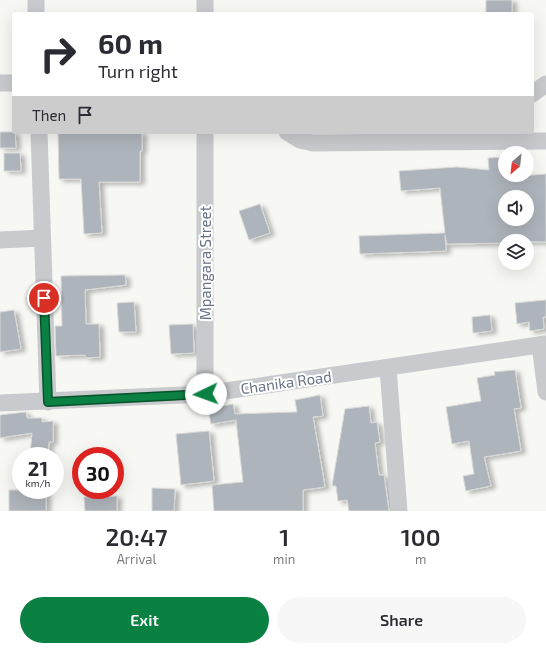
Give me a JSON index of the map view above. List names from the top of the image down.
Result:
{
  "streets": {
    "street": ["Mpangara Street", "Chanika Road"]
  },
  "crossings": [
    ["Mpangara Street", "Chanika Road"]
  ],
  "north": "bottom left",
  "page": {
    "turn": ["60 m", "Turn right"],
    "then": "Then",
    "speed": "21 km/h",
    "limit": "30",
    "eta": [
      "20:47",
      "Arrival",
      "1",
      "min",
      "100",
      "m"
    ],
    "buttons": ["Exit", "Share"]
  }
}
